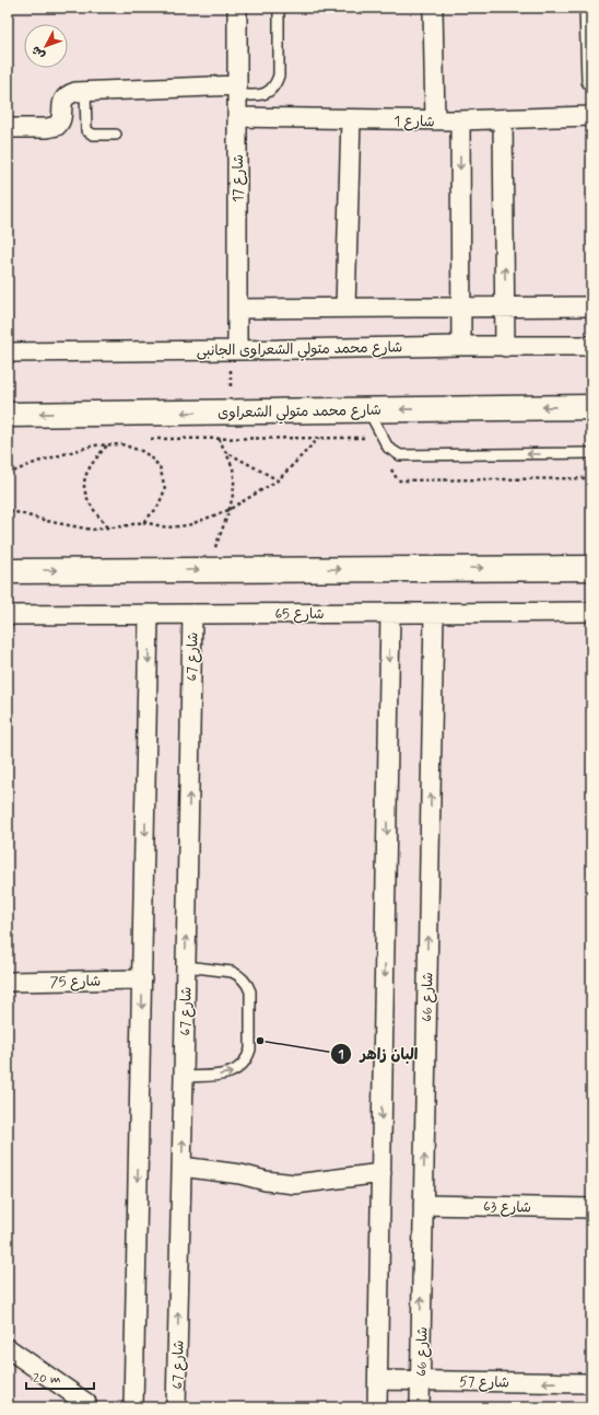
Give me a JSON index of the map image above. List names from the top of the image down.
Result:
{
  "streets": {
    "street": [
      "شارع 1",
      "شارع 17",
      "شارع محمد متولي الشعراوى الجانبى",
      "شارع محمد متولي الشعراوى",
      "شارع 65",
      "شارع 67",
      "شارع 75",
      "شارع 66",
      "شارع 63",
      "شارع 57"
    ]
  },
  "crossings": [
    ["شارع 1", "شارع 17"],
    ["شارع 17", "شارع محمد متولي الشعراوى الجانبى"],
    ["شارع 65", "شارع 67"],
    ["شارع 65", "شارع 66"],
    ["شارع 66", "شارع 63"],
    ["شارع 66", "شارع 57"]
  ],
  "one_way": ["شارع 57"],
  "places": ["البان زاهر"],
  "scale_bar": "20 m",
  "north": "bottom left"
}
